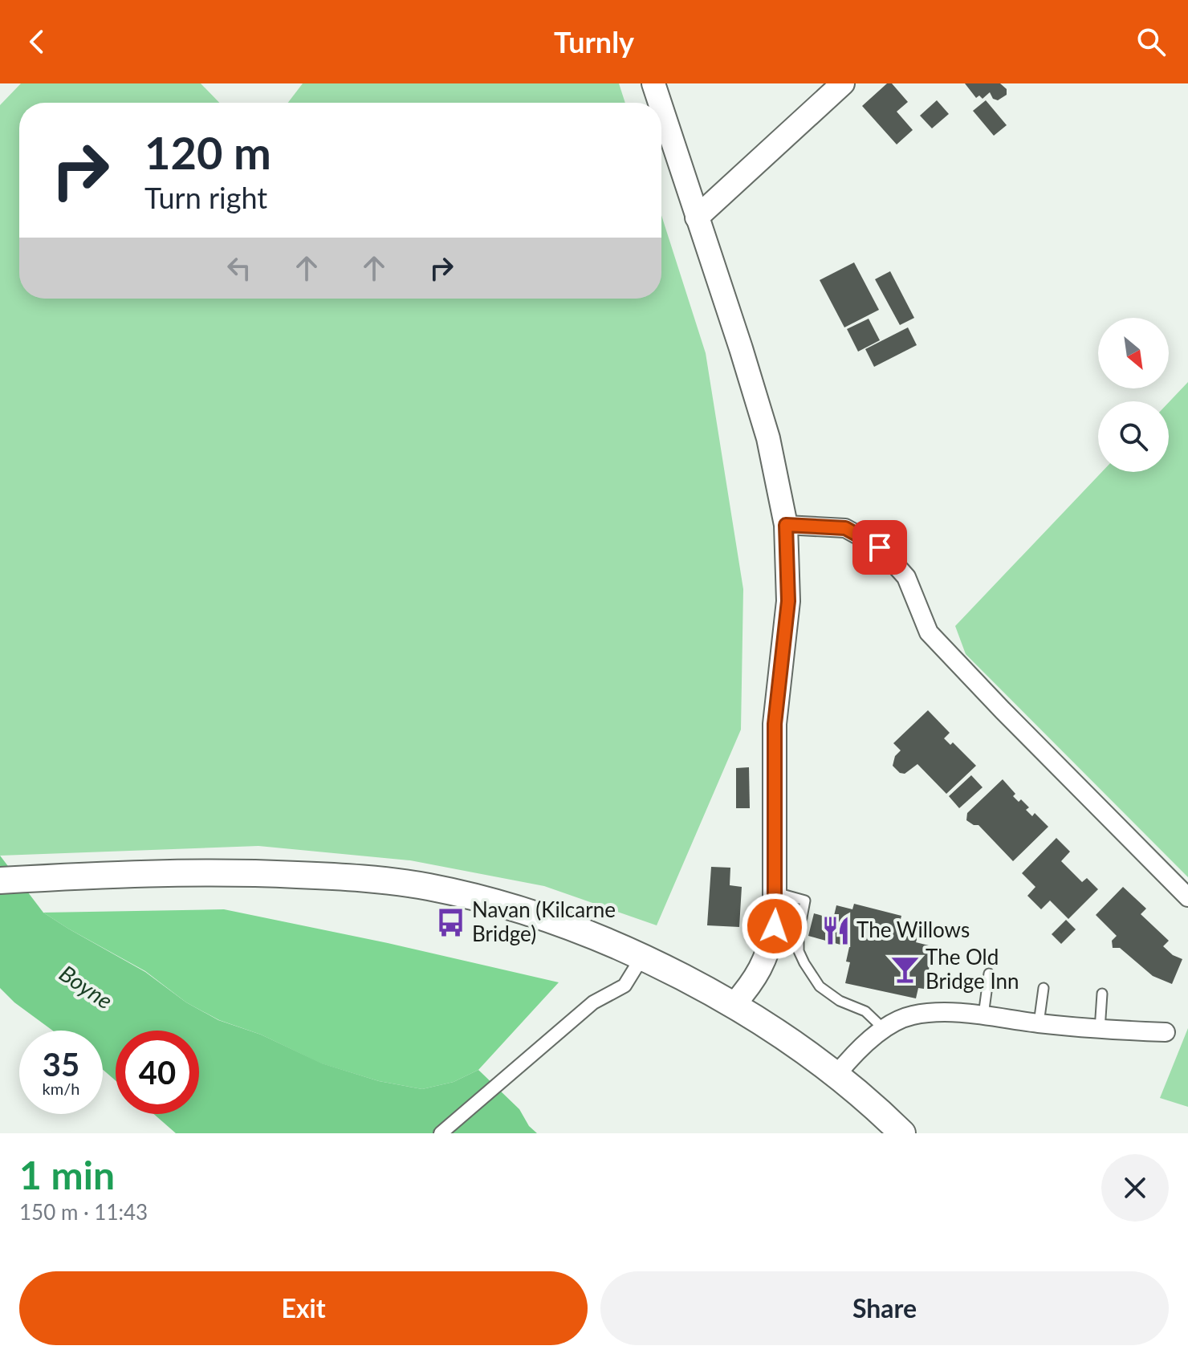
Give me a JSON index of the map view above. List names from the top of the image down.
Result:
{
  "water": ["Boyne"],
  "places": {
    "bus stop": ["Navan (Kilcarne Bridge)"],
    "restaurant": ["The Willows"],
    "bar": ["The Old Bridge Inn"]
  },
  "north": "bottom right",
  "page": {
    "header": "Turnly",
    "turn": ["120 m", "Turn right"],
    "speed": "35 km/h",
    "limit": "40",
    "heading": ["1 min", "150 m · 11:43"],
    "buttons": ["Exit", "Share"]
  }
}
